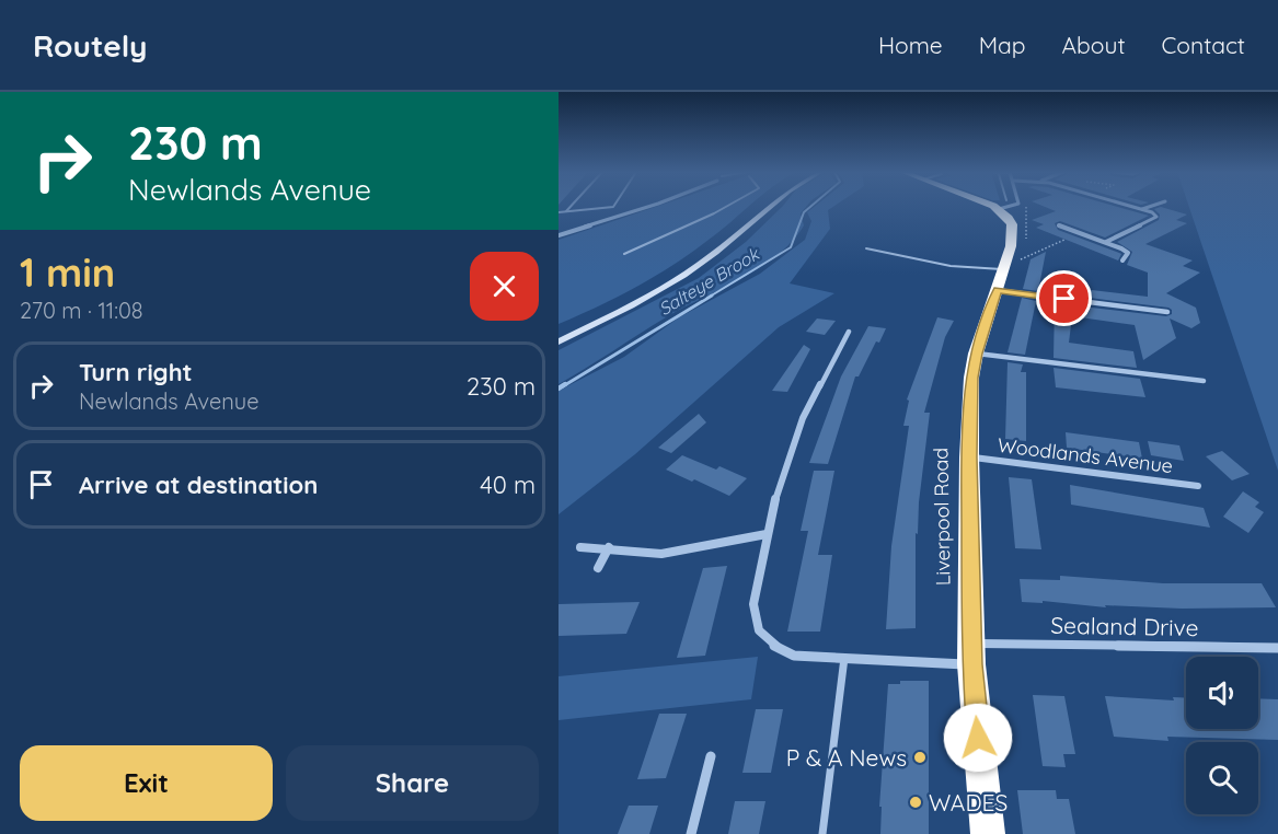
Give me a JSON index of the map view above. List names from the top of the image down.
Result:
{
  "streets": {
    "highway": ["Liverpool Road"],
    "street": ["Woodlands Avenue", "Sealand Drive"]
  },
  "crossings": [
    ["Woodlands Avenue", "Liverpool Road"],
    ["Liverpool Road", "Sealand Drive"]
  ],
  "water": ["Salteye Brook"],
  "places": ["P & A News", "WADES"],
  "page": {
    "header": "Routely",
    "nav": [
      "Home",
      "Map",
      "About",
      "Contact"
    ],
    "turn": ["230 m", "Newlands Avenue"],
    "heading": ["1 min", "270 m · 11:08"],
    "list": [
      {
        "name": "Turn right",
        "note": "Newlands Avenue",
        "value": "230 m"
      },
      {
        "name": "Arrive at destination",
        "value": "40 m"
      }
    ],
    "buttons": ["Exit", "Share"]
  }
}
